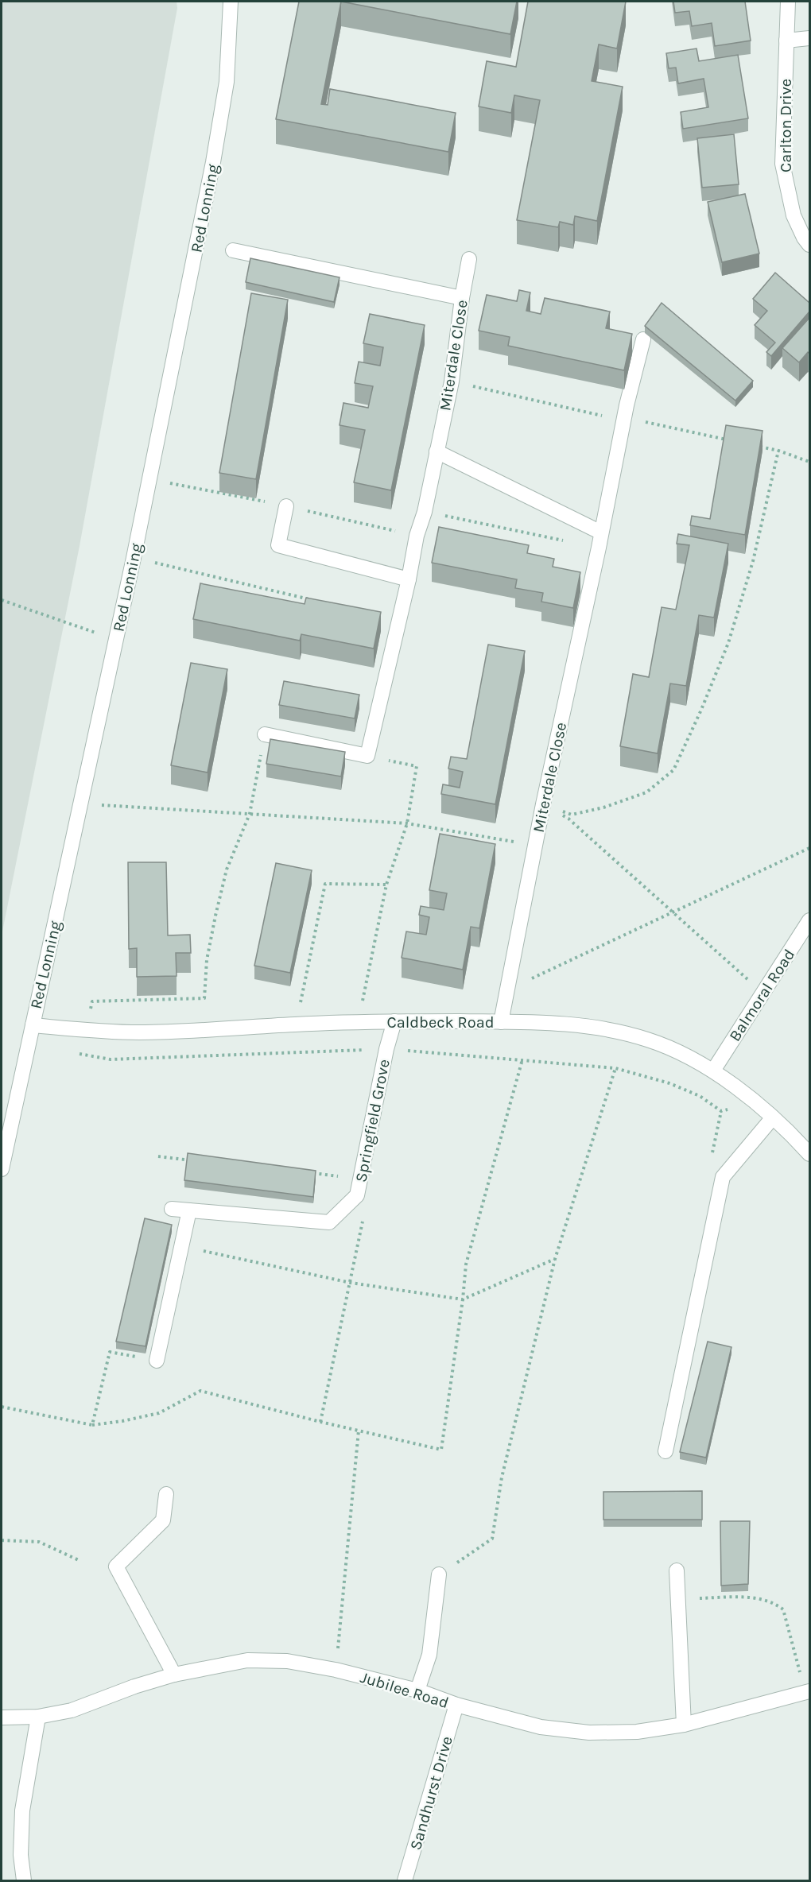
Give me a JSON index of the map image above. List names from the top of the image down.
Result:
{
  "streets": {
    "street": [
      "Carlton Drive",
      "Red Lonning",
      "Miterdale Close",
      "Balmoral Road",
      "Caldbeck Road",
      "Springfield Grove",
      "Jubilee Road",
      "Sandhurst Drive"
    ]
  },
  "crossings": [
    ["Red Lonning", "Caldbeck Road"],
    ["Miterdale Close", "Caldbeck Road"],
    ["Balmoral Road", "Caldbeck Road"],
    ["Caldbeck Road", "Springfield Grove"],
    ["Jubilee Road", "Sandhurst Drive"]
  ]
}
